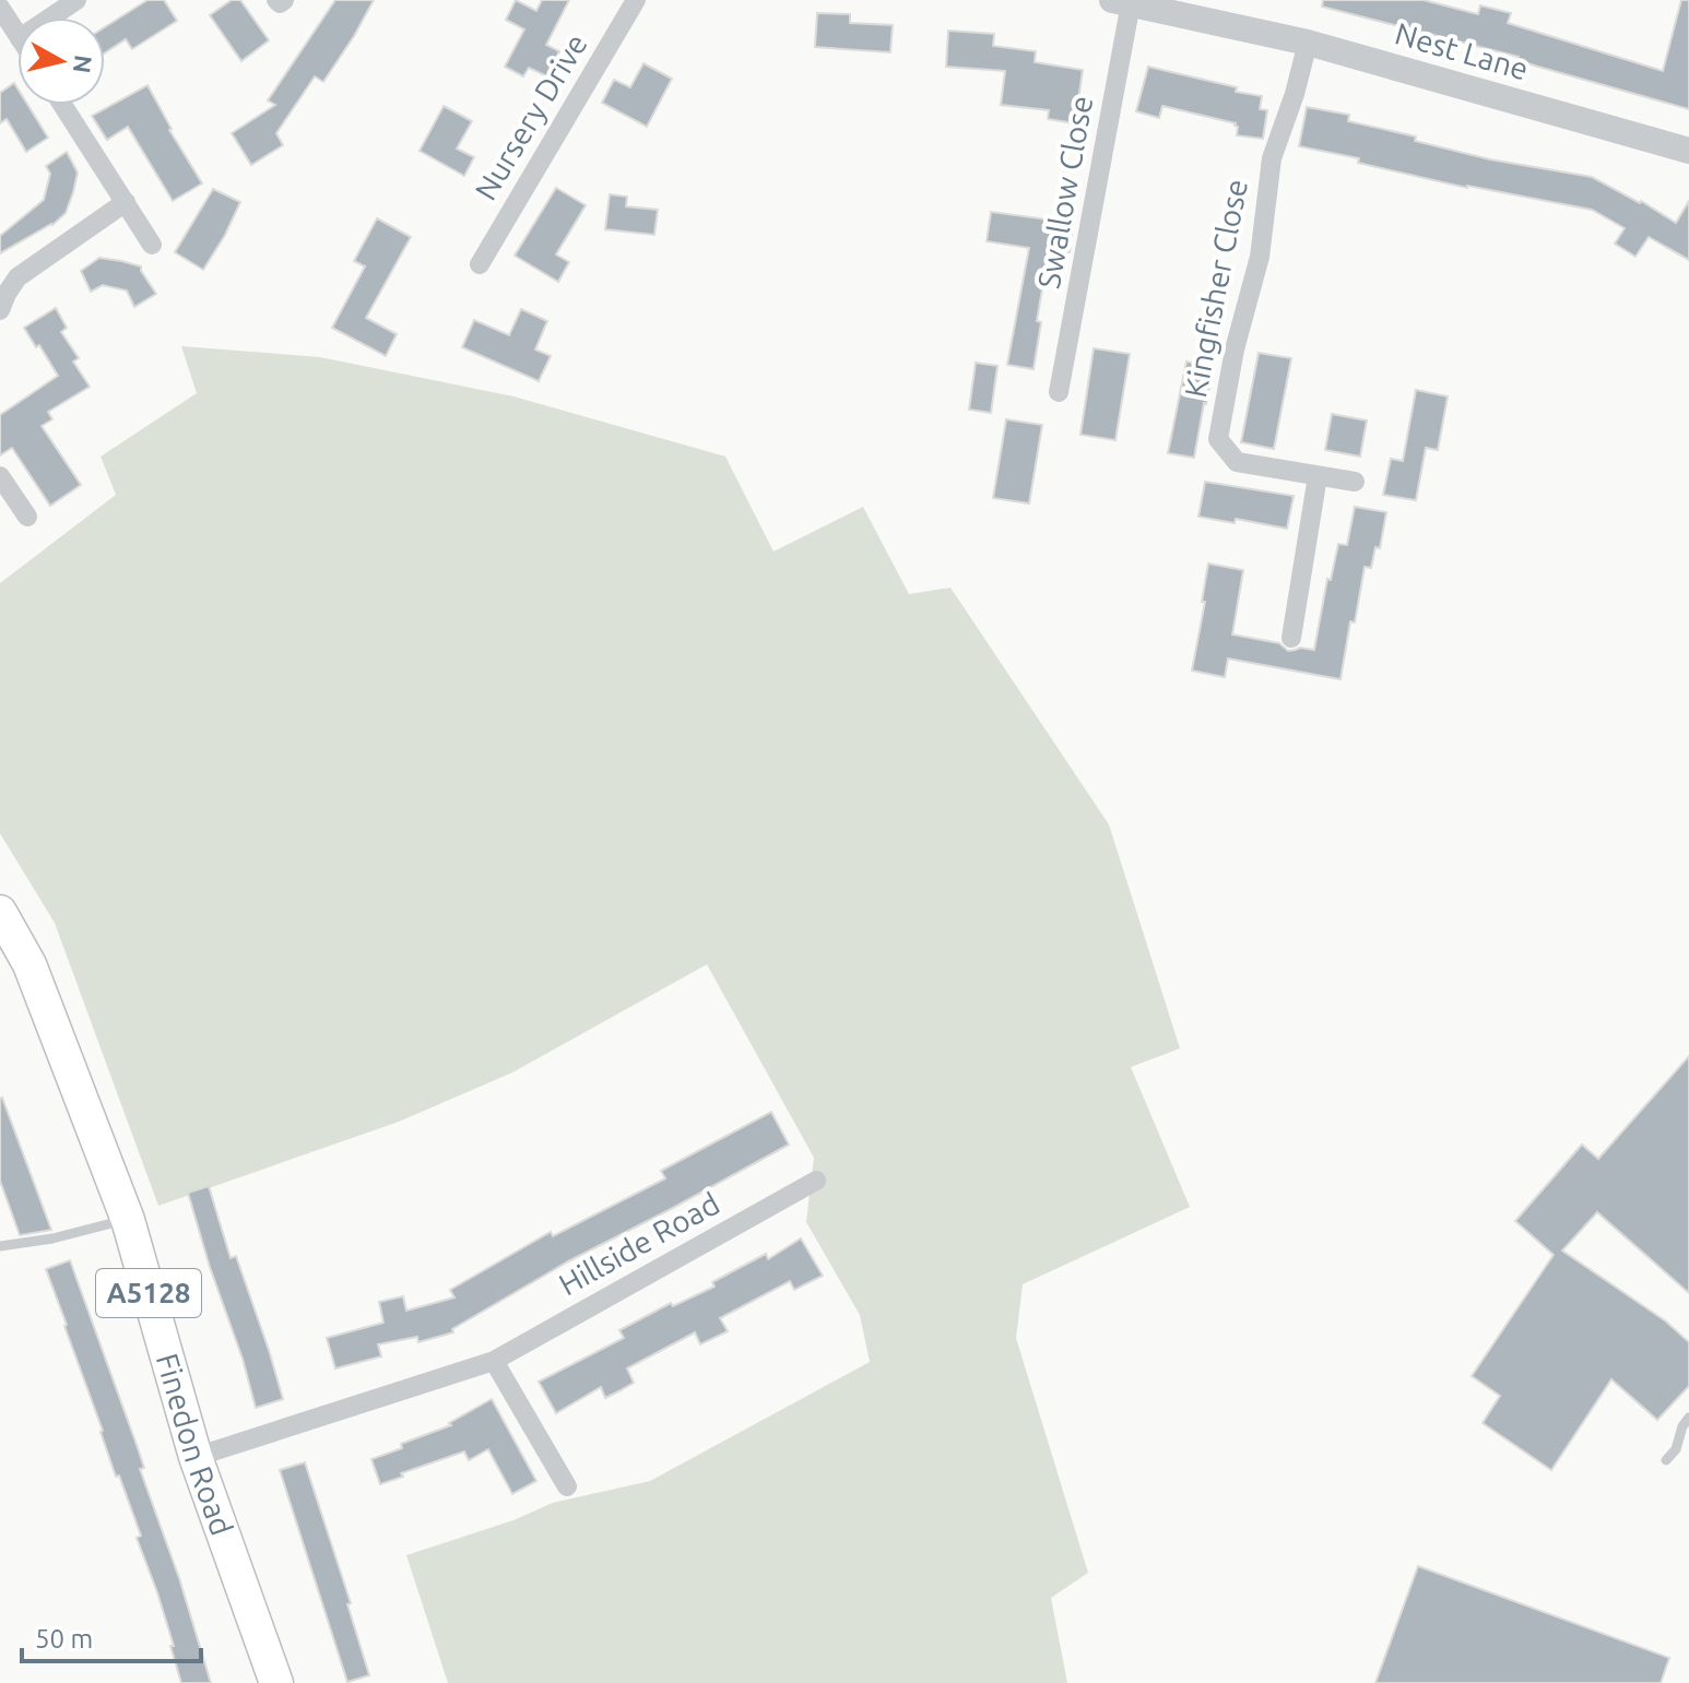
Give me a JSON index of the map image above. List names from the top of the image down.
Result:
{
  "streets": {
    "main road": ["A5128", "Finedon Road"],
    "street": [
      "Nest Lane",
      "Nursery Drive",
      "Swallow Close",
      "Kingfisher Close",
      "Hillside Road"
    ]
  },
  "crossings": [
    ["Nest Lane", "Swallow Close"],
    ["Nest Lane", "Kingfisher Close"],
    ["Hillside Road", "Finedon Road"]
  ],
  "scale_bar": "50 m",
  "north": "right"
}
